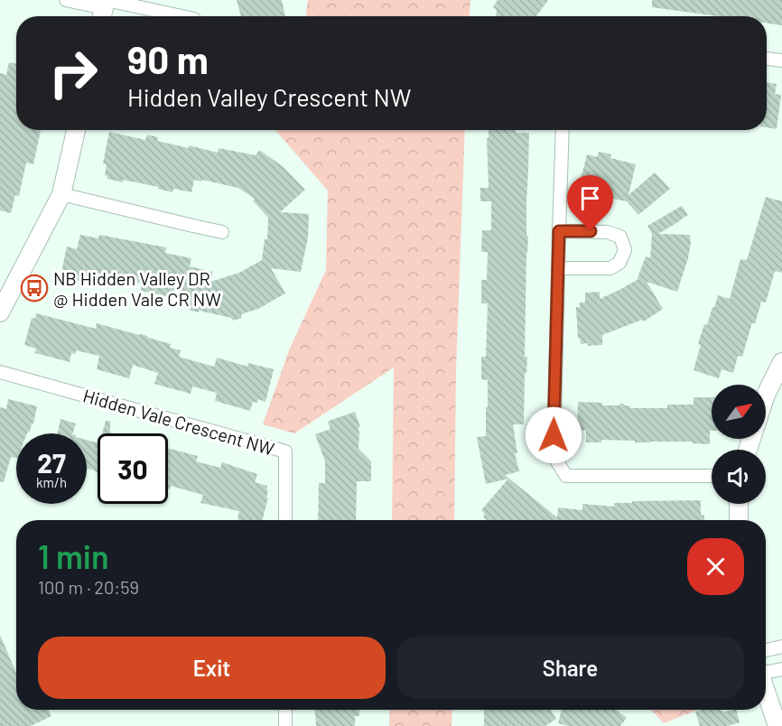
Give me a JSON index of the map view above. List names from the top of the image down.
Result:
{
  "streets": {
    "street": ["Hidden Vale Crescent NW"]
  },
  "places": {
    "bus stop": ["NB Hidden Valley DR @ Hidden Vale CR NW"]
  },
  "north": "top right",
  "page": {
    "turn": ["90 m", "Hidden Valley Crescent NW"],
    "speed": "27 km/h",
    "limit": "30",
    "heading": ["1 min", "100 m · 20:59"],
    "buttons": ["Exit", "Share"]
  }
}
